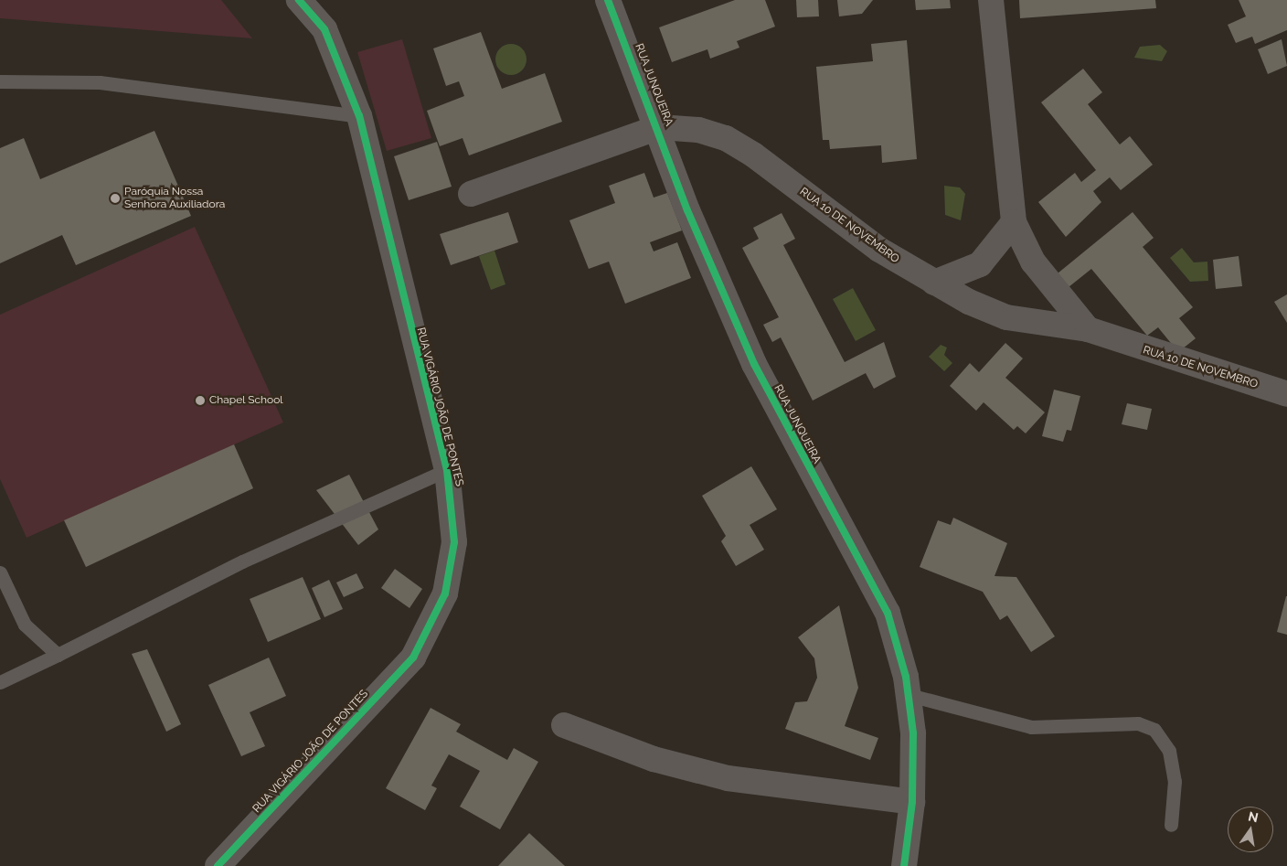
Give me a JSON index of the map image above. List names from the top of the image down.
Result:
{
  "streets": {
    "street": ["RUA JUNQUEIRA", "RUA 10 DE NOVEMBRO", "RUA VIGÁRIO JOÃO DE PONTES"]
  },
  "crossings": [
    ["RUA JUNQUEIRA", "RUA 10 DE NOVEMBRO"]
  ],
  "places": ["Paróquia Nossa Senhora Auxiliadora", "Chapel School"],
  "north": "top"
}
